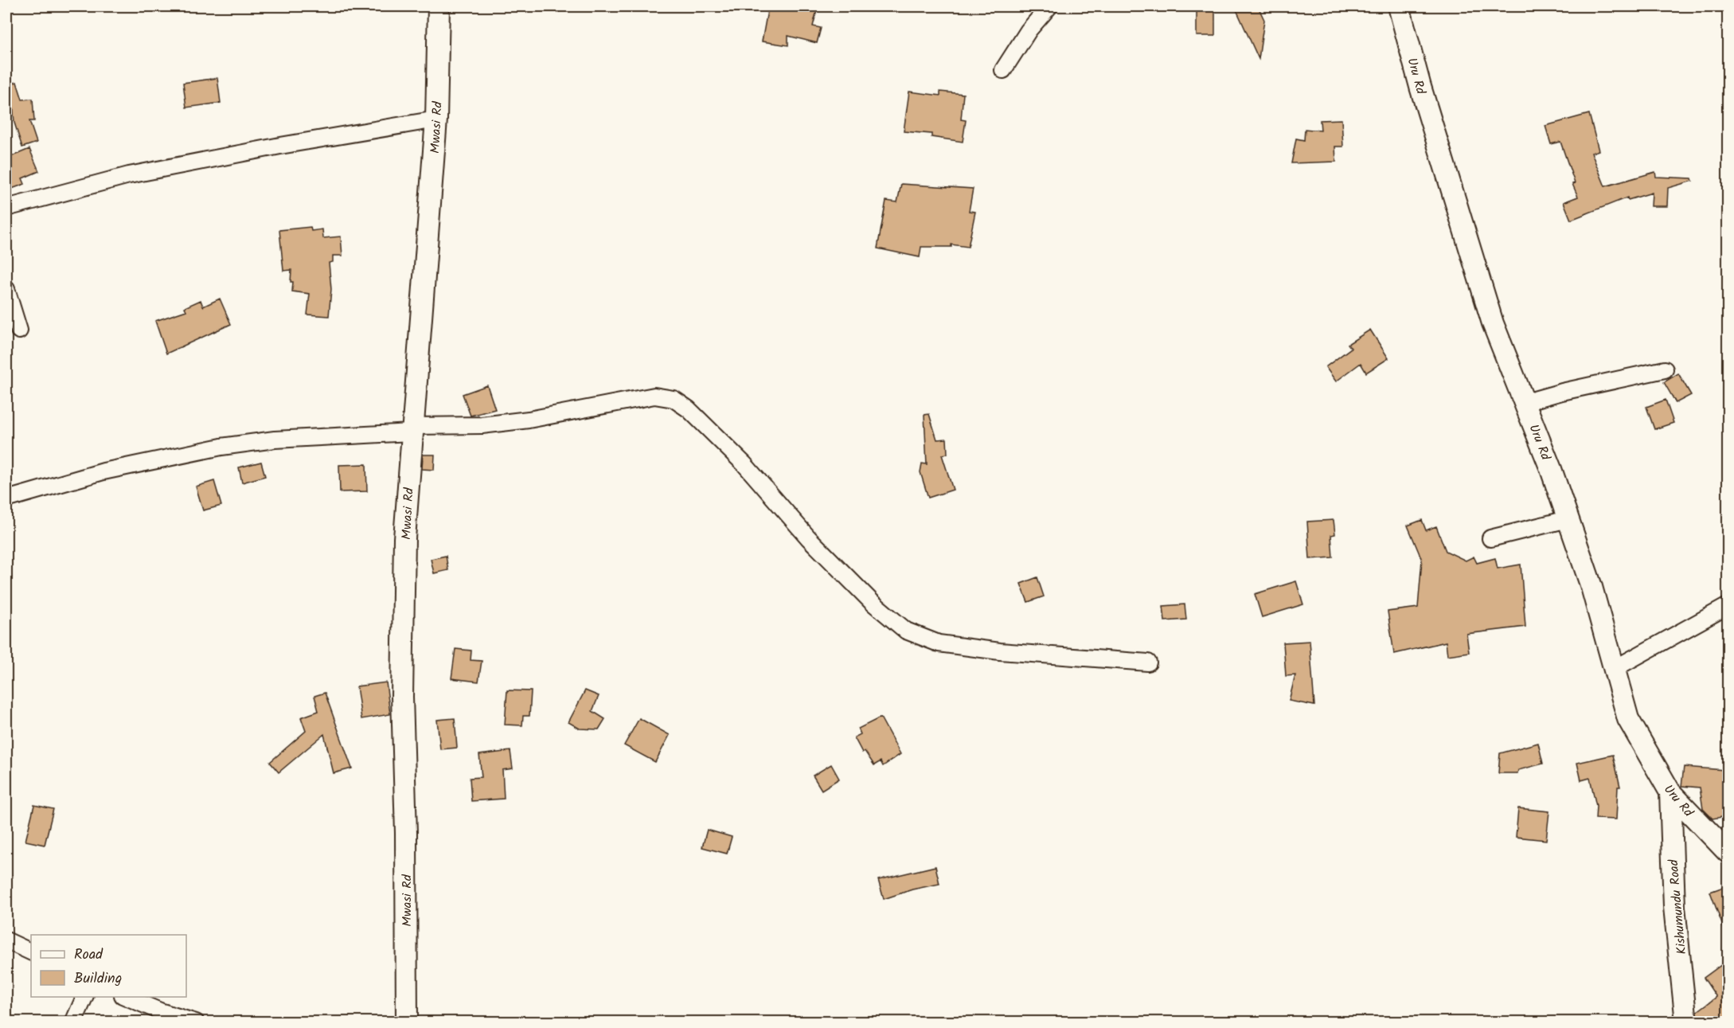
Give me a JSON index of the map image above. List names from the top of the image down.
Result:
{
  "streets": {
    "street": ["Uru Rd", "Mwasi Rd", "Kishumundu Road"]
  },
  "crossings": [
    ["Uru Rd", "Kishumundu Road"]
  ],
  "legend": ["Road", "Building"]
}
